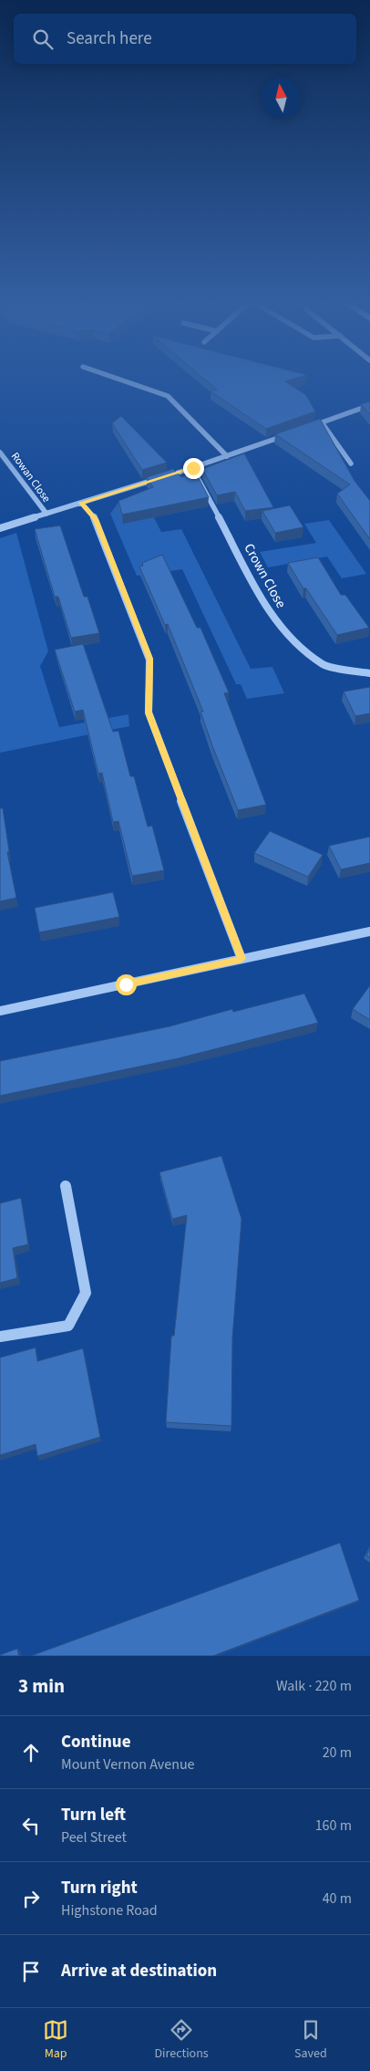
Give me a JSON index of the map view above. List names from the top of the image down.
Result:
{
  "streets": {
    "street": ["Rowan Close", "Crown Close"]
  },
  "north": "top",
  "page": {
    "search": "Search here",
    "heading": ["3 min", "Walk · 220 m"],
    "list": [
      ["Continue", "Mount Vernon Avenue", "20 m"],
      ["Turn left", "Peel Street", "160 m"],
      ["Turn right", "Highstone Road", "40 m"],
      "Arrive at destination"
    ],
    "nav": ["Map", "Directions", "Saved"]
  }
}
